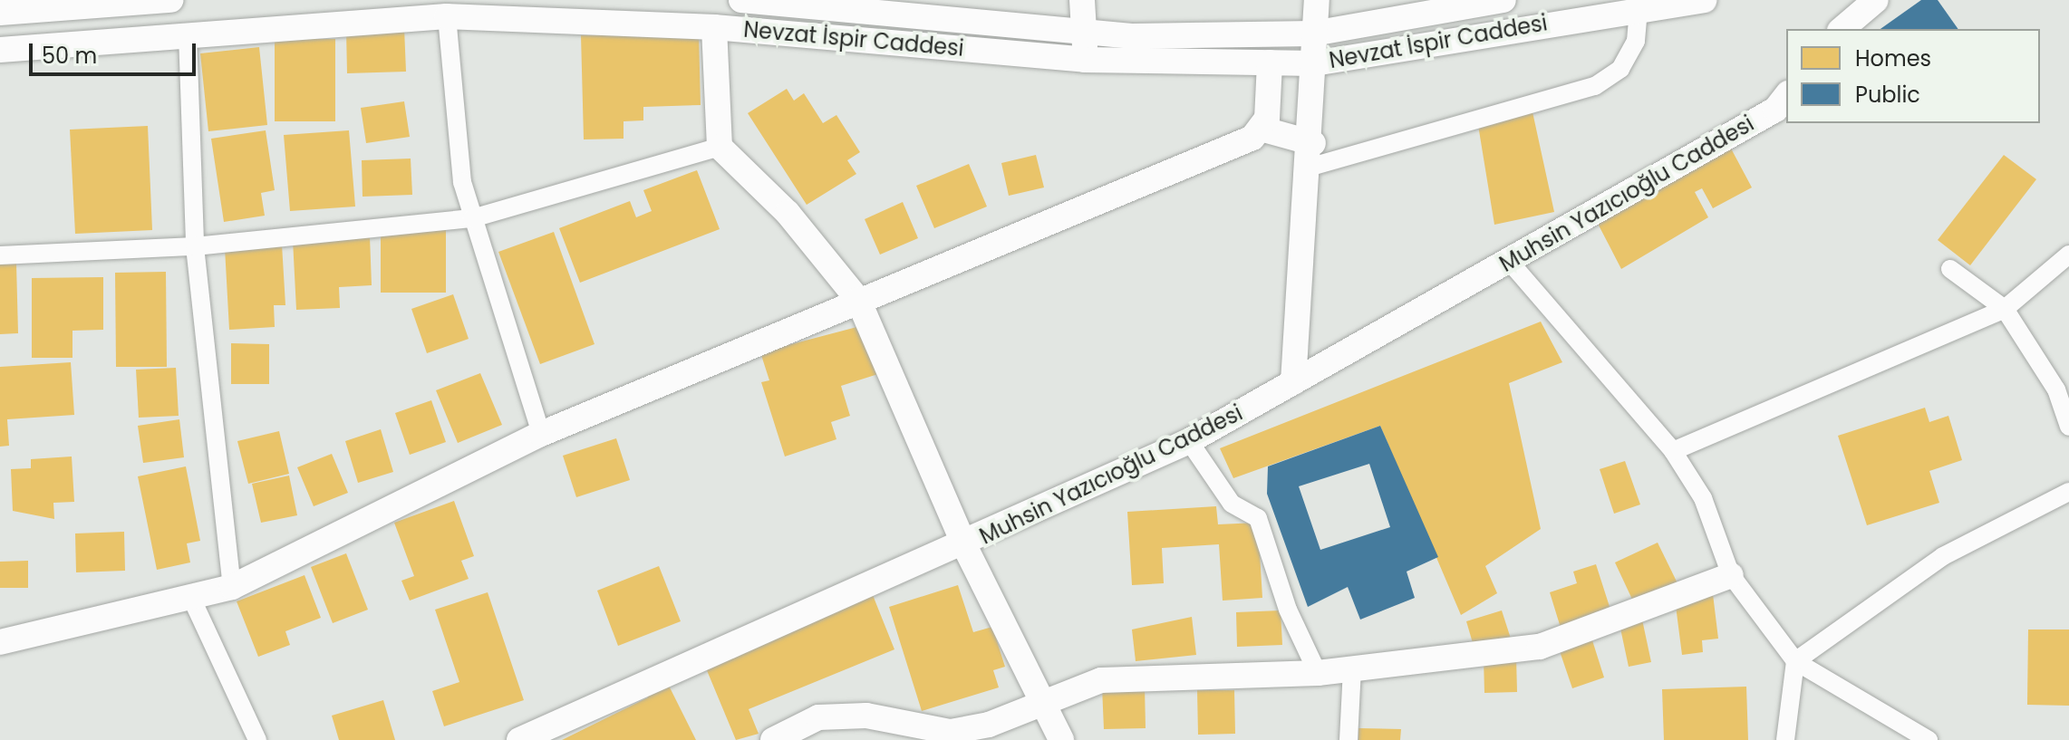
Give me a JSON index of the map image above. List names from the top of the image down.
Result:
{
  "streets": {
    "street": ["Nevzat İspir Caddesi", "Muhsin Yazıcıoğlu Caddesi"]
  },
  "legend": ["Homes", "Public"],
  "scale_bar": "50 m"
}
